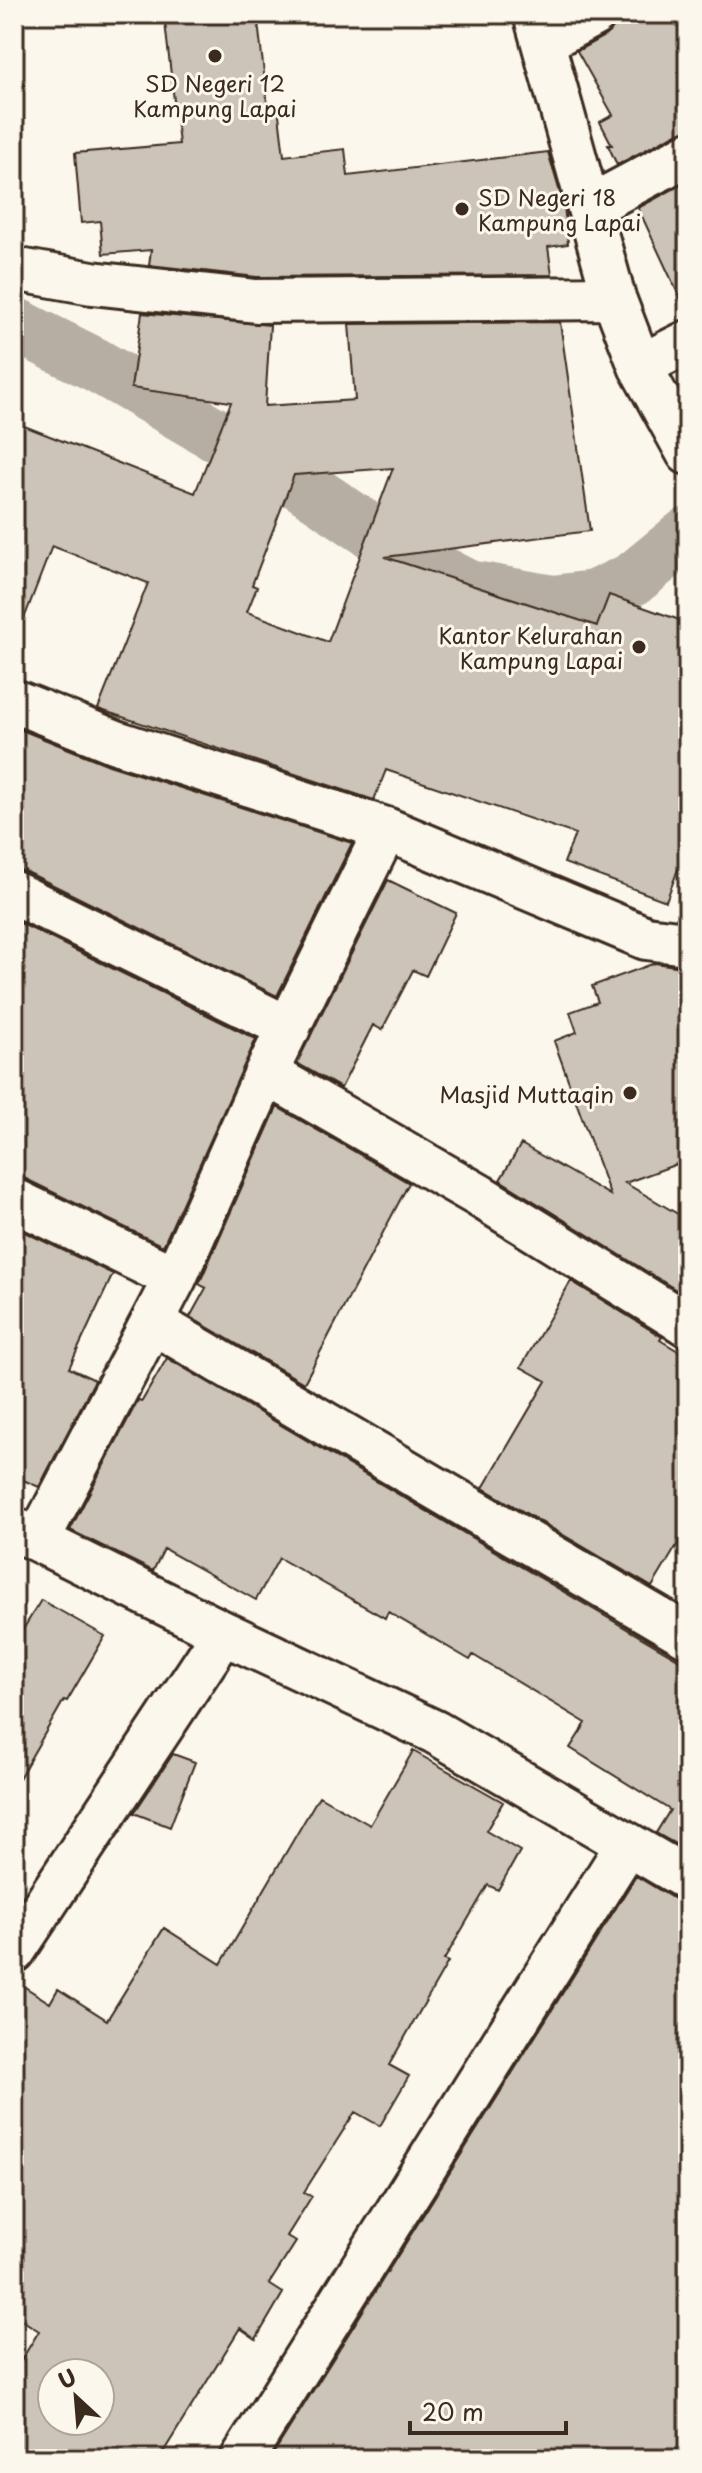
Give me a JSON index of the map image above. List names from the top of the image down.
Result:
{
  "places": [
    "SD Negeri 12 Kampung Lapai",
    "SD Negeri 18 Kampung Lapai",
    "Kantor Kelurahan Kampung Lapai",
    "Masjid Muttaqin"
  ],
  "scale_bar": "20 m",
  "north": "top left"
}
